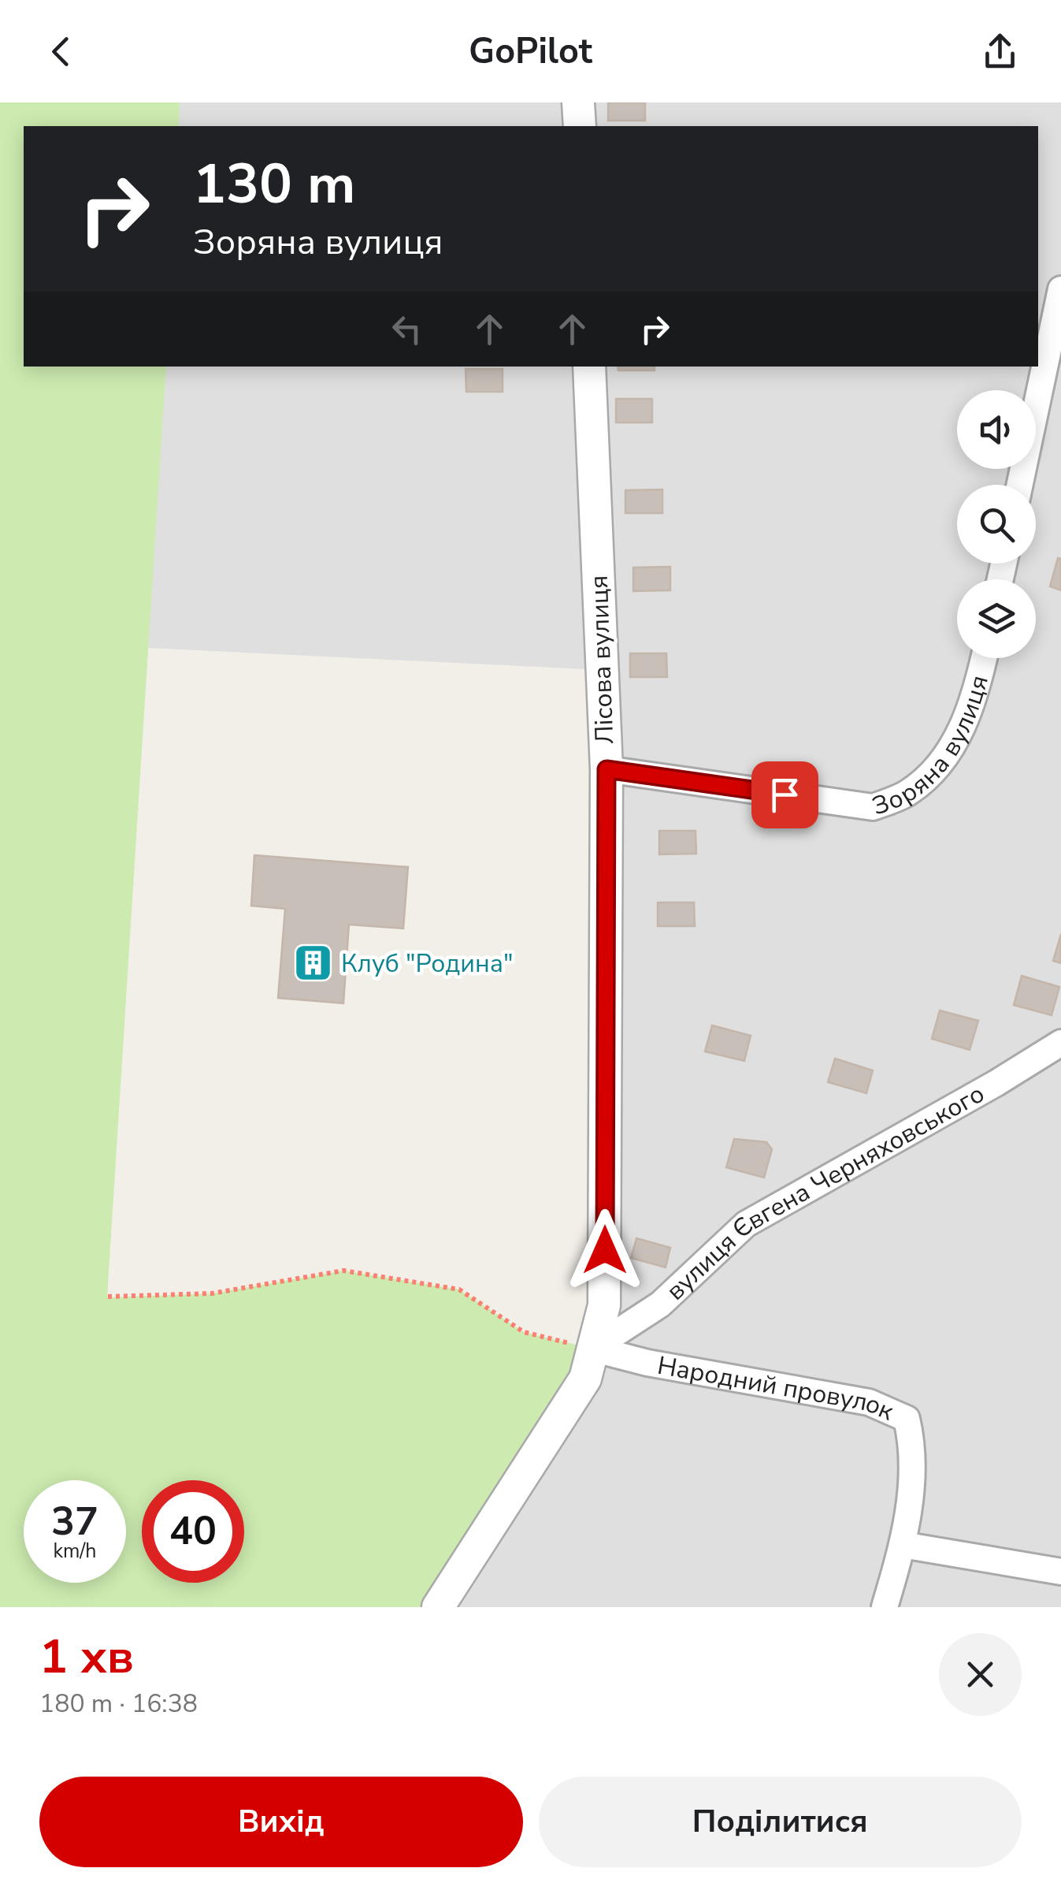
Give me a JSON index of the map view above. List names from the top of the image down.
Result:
{
  "streets": {
    "street": [
      "Лісова вулиця",
      "Зоряна вулиця",
      "вулиця Євгена Черняховського",
      "Народний провулок"
    ]
  },
  "crossings": [
    ["Лісова вулиця", "Зоряна вулиця"],
    ["Лісова вулиця", "вулиця Євгена Черняховського"],
    ["Лісова вулиця", "Народний провулок"],
    ["вулиця Євгена Черняховського", "Народний провулок"]
  ],
  "places": {
    "building": ["Клуб \"Родина\""]
  },
  "page": {
    "header": "GoPilot",
    "turn": ["130 m", "Зоряна вулиця"],
    "speed": "37 km/h",
    "limit": "40",
    "heading": ["1 хв", "180 m · 16:38"],
    "buttons": ["Вихід", "Поділитися"]
  }
}
